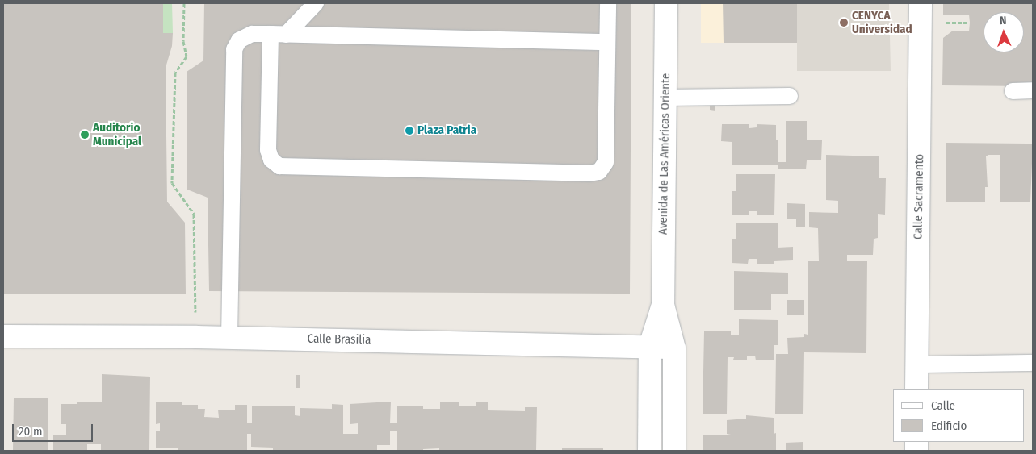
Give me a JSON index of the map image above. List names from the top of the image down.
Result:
{
  "streets": {
    "street": ["Avenida de Las Américas Oriente", "Calle Sacramento", "Calle Brasilia"]
  },
  "crossings": [
    ["Avenida de Las Américas Oriente", "Calle Brasilia"]
  ],
  "places": ["CENYCA Universidad", "Plaza Patria", "Auditorio Municipal"],
  "legend": ["Calle", "Edificio"],
  "scale_bar": "20 m",
  "north": "top"
}
